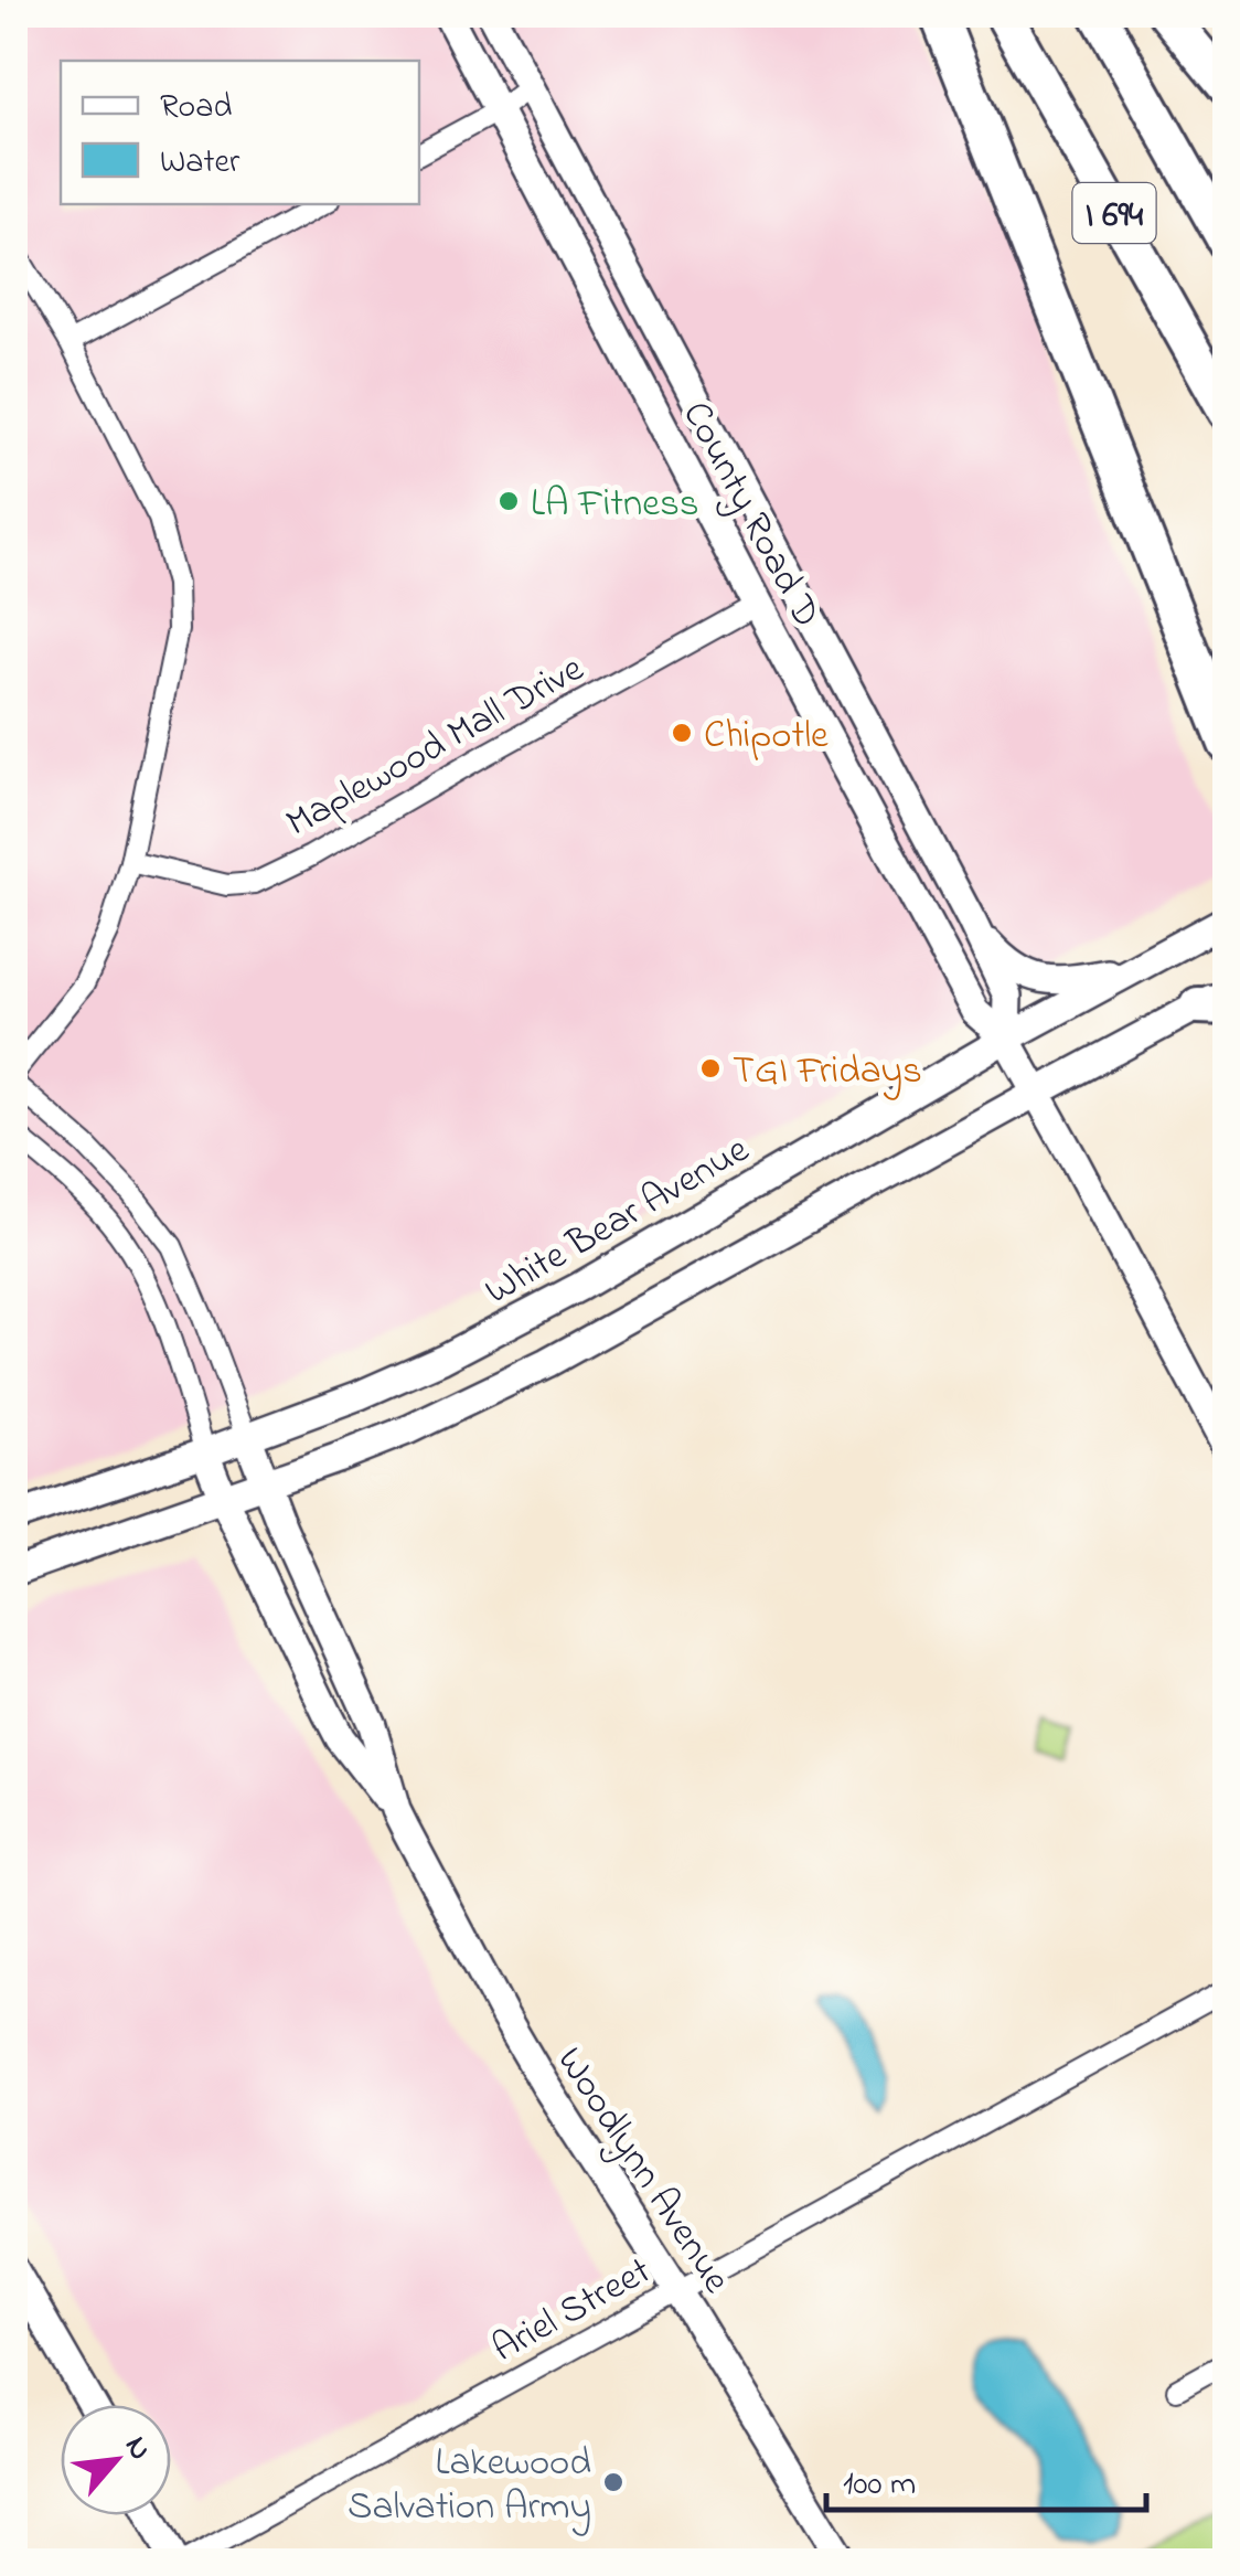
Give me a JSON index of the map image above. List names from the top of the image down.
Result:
{
  "streets": {
    "highway": ["I 694"],
    "street": [
      "County Road D",
      "Maplewood Mall Drive",
      "White Bear Avenue",
      "Woodlynn Avenue",
      "Ariel Street"
    ]
  },
  "crossings": [
    ["County Road D", "Maplewood Mall Drive"],
    ["County Road D", "White Bear Avenue"],
    ["White Bear Avenue", "Woodlynn Avenue"],
    ["Woodlynn Avenue", "Ariel Street"]
  ],
  "places": [
    "LA Fitness",
    "Chipotle",
    "TGI Fridays",
    "Lakewood Salvation Army"
  ],
  "legend": ["Road", "Water"],
  "scale_bar": "100 m",
  "north": "top right"
}
